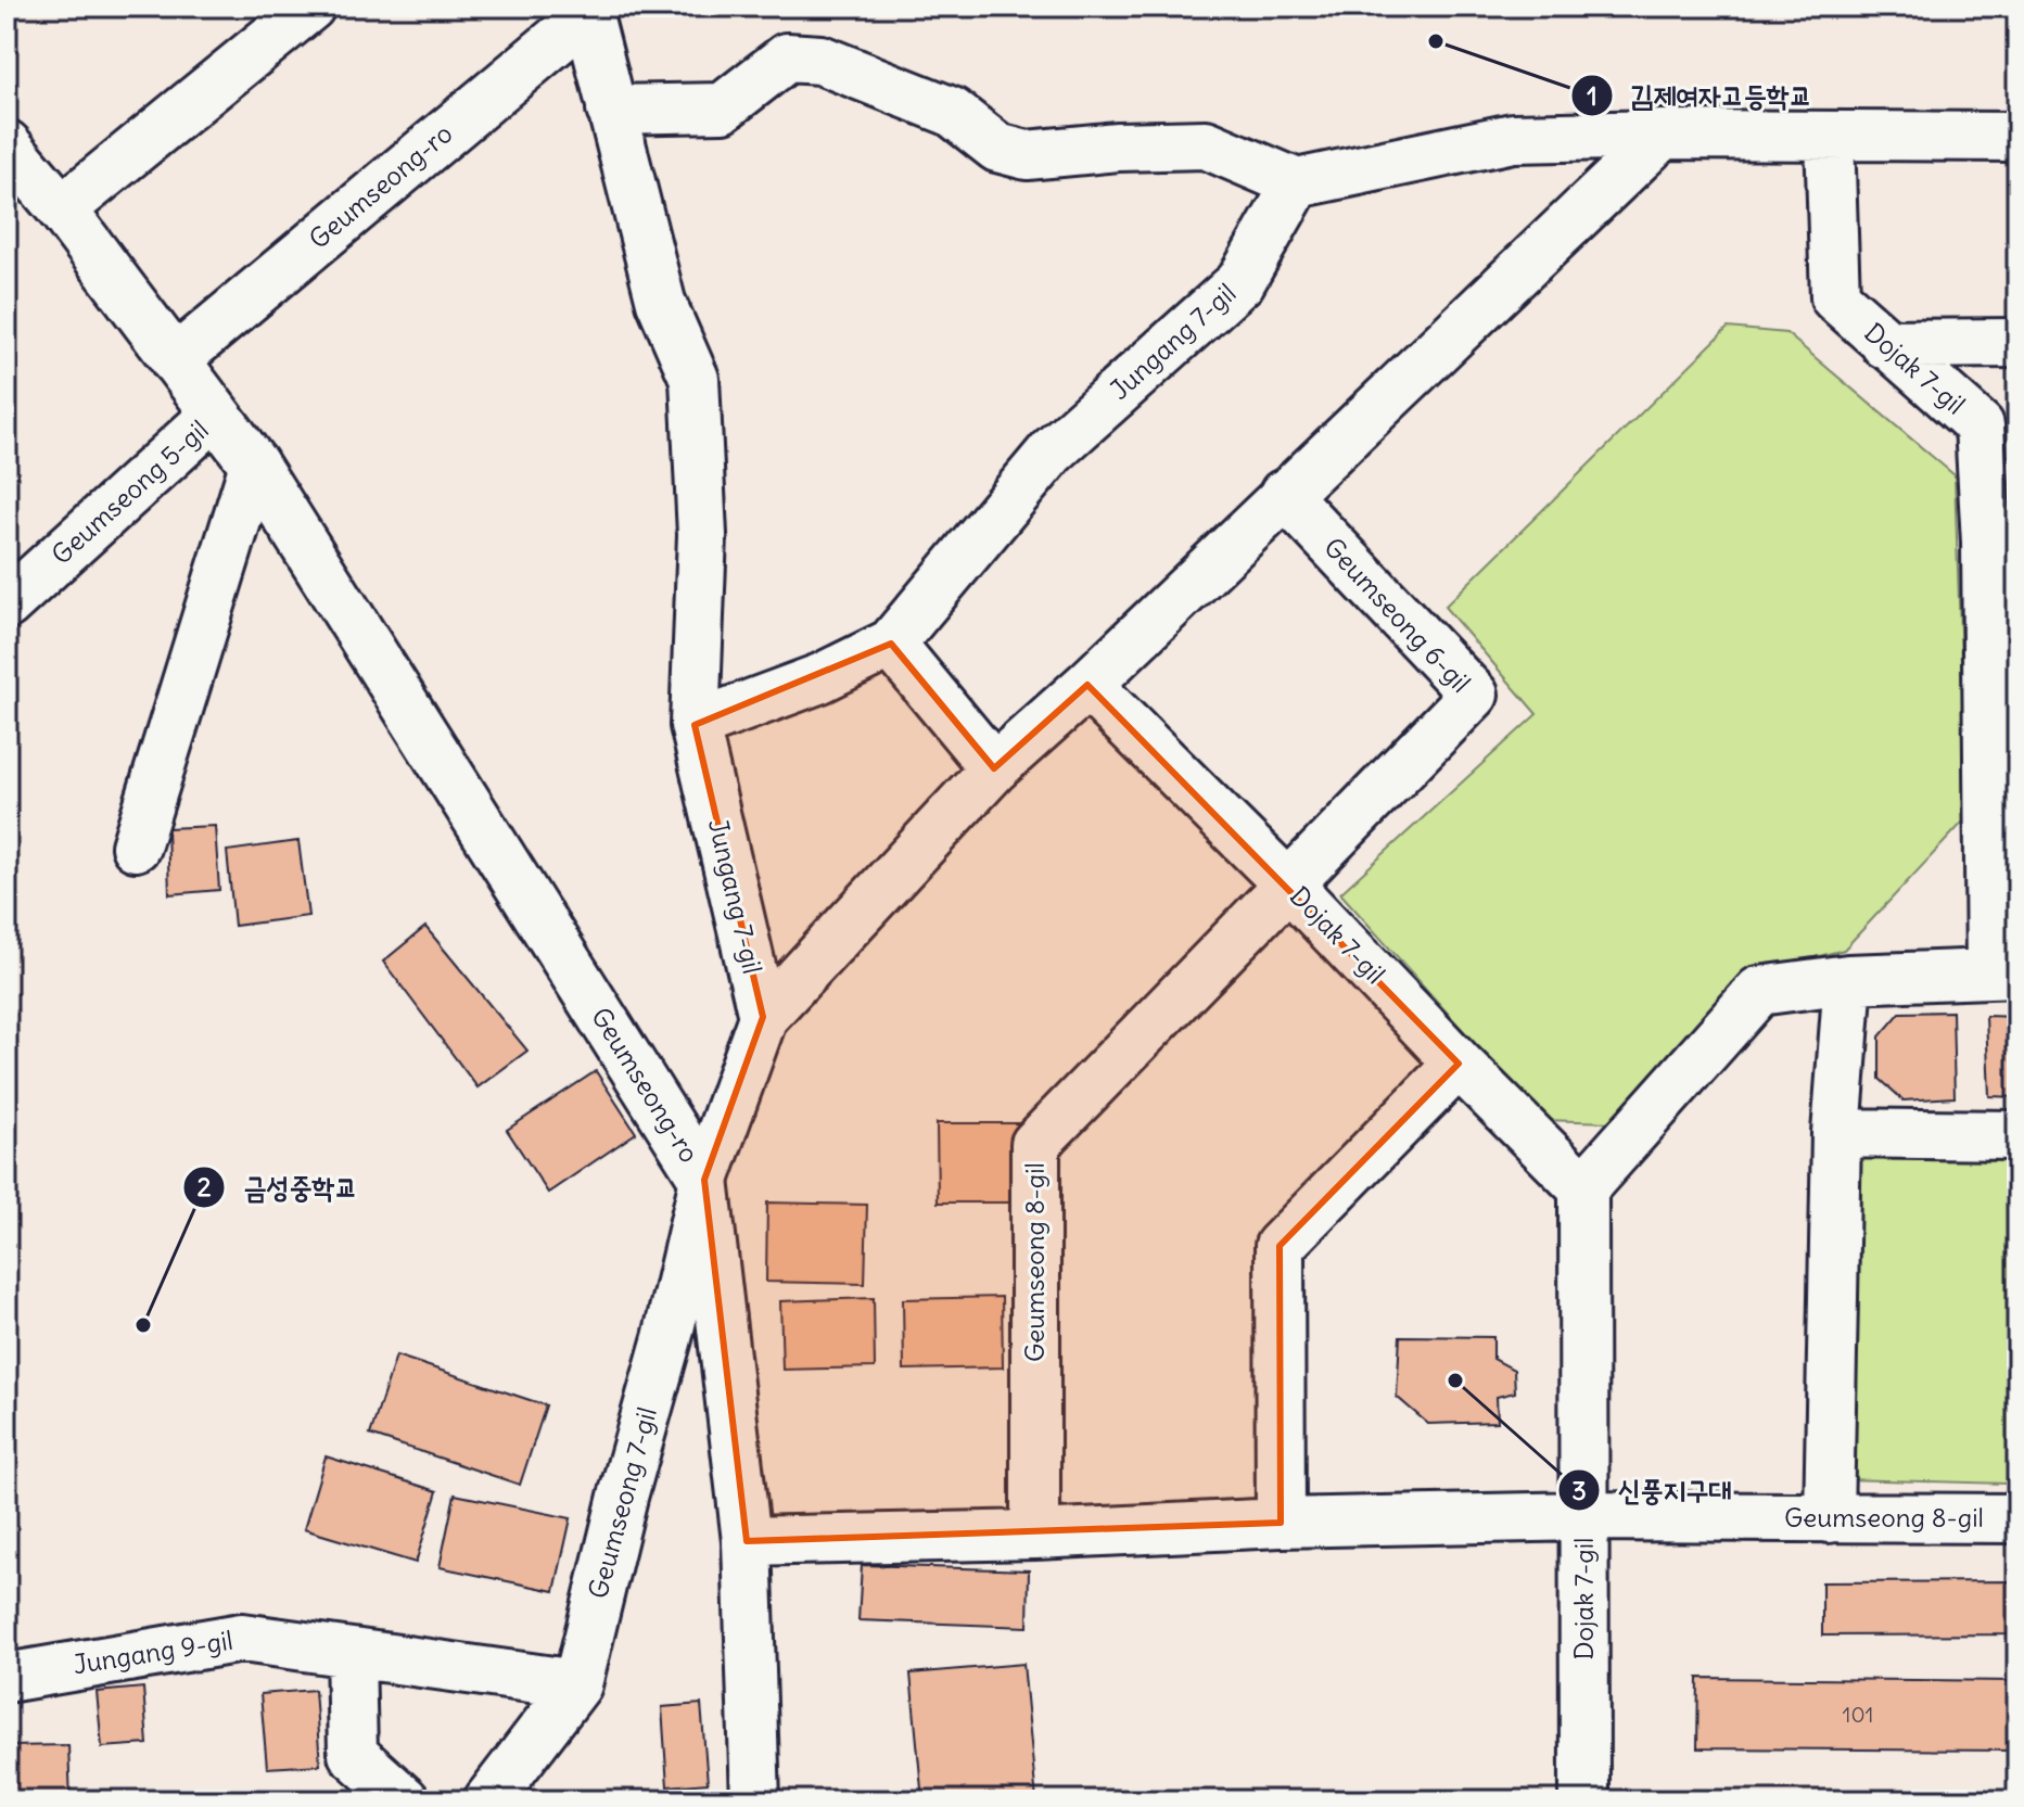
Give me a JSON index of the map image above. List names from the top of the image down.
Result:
{
  "streets": {
    "street": [
      "Geumseong-ro",
      "Jungang 7-gil",
      "Dojak 7-gil",
      "Geumseong 5-gil",
      "Geumseong 6-gil",
      "Geumseong 8-gil",
      "Geumseong 7-gil",
      "Jungang 9-gil"
    ]
  },
  "crossings": [
    ["Geumseong-ro", "Jungang 7-gil"],
    ["Geumseong-ro", "Geumseong 5-gil"],
    ["Geumseong-ro", "Geumseong 8-gil"],
    ["Geumseong-ro", "Geumseong 7-gil"],
    ["Dojak 7-gil", "Geumseong 6-gil"],
    ["Dojak 7-gil", "Geumseong 8-gil"],
    ["Geumseong 6-gil", "Geumseong 8-gil"],
    ["Geumseong 7-gil", "Jungang 9-gil"]
  ],
  "places": ["김제여자고등학교", "금성중학교", "신풍지구대"],
  "house_numbers": ["101"]
}
